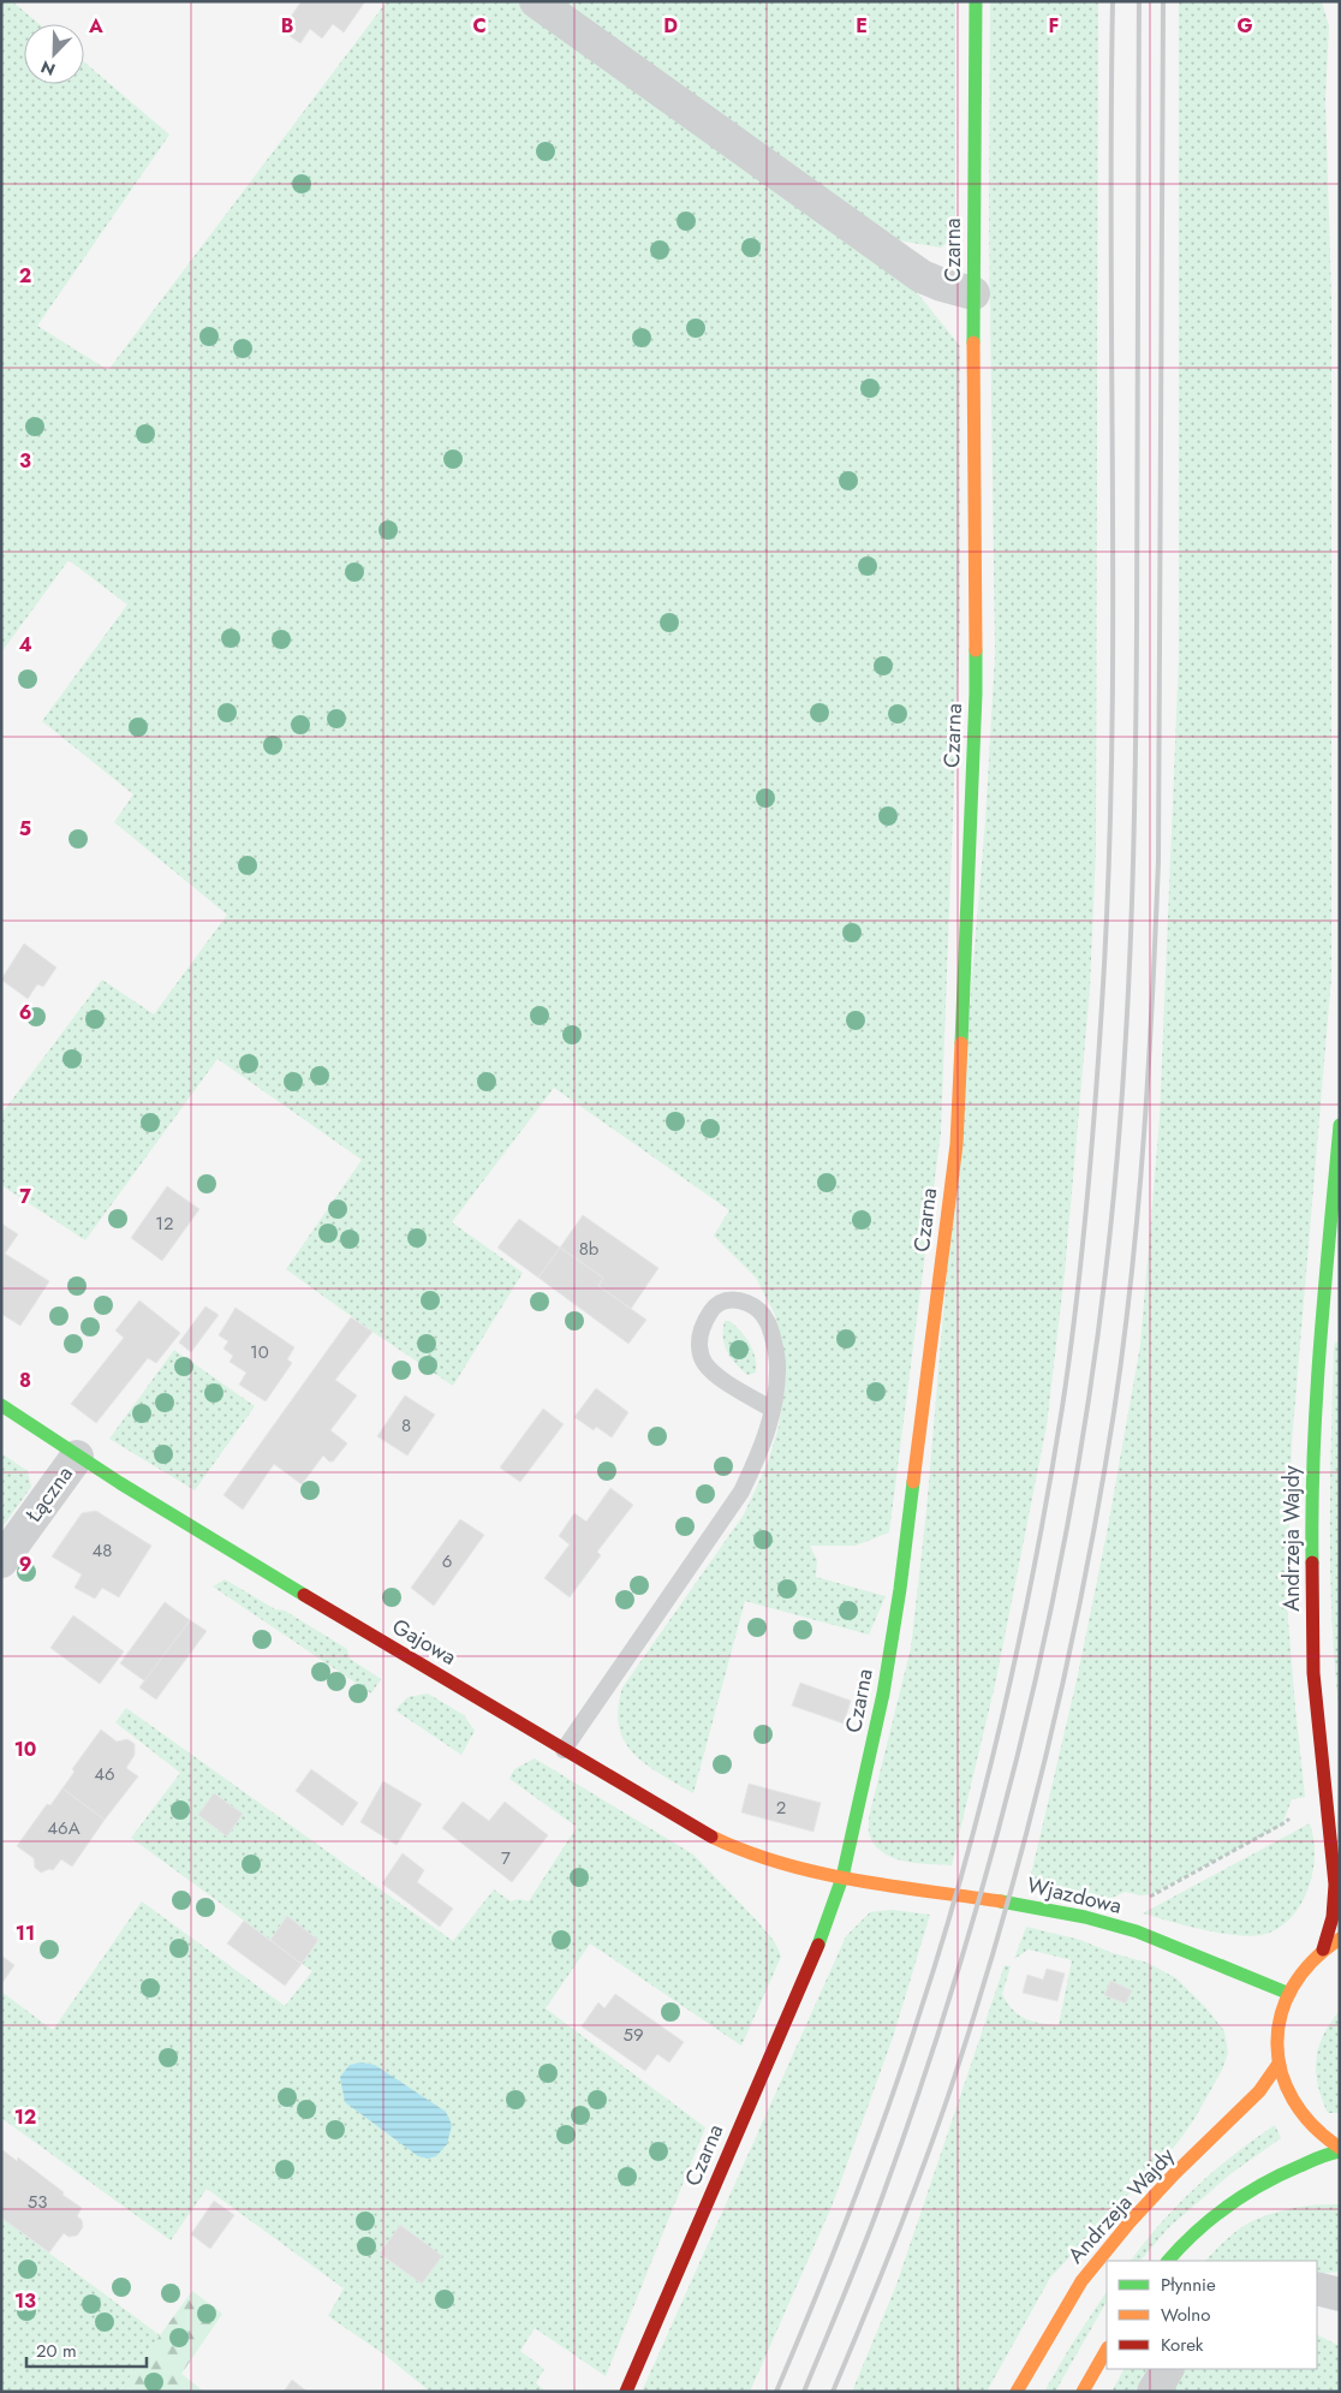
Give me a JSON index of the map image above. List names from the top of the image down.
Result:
{
  "streets": {
    "street": [
      "Czarna",
      "Łączna",
      "Andrzeja Wajdy",
      "Gajowa",
      "Wjazdowa"
    ]
  },
  "crossings": [
    ["Czarna", "Gajowa"],
    ["Czarna", "Wjazdowa"],
    ["Łączna", "Gajowa"],
    ["Andrzeja Wajdy", "Wjazdowa"],
    ["Gajowa", "Wjazdowa"]
  ],
  "house_numbers": [
    "12",
    "8b",
    "10",
    "8",
    "48",
    "6",
    "46",
    "2",
    "46A",
    "7",
    "59",
    "53"
  ],
  "legend": ["Płynnie", "Wolno", "Korek"],
  "scale_bar": "20 m",
  "north": "bottom left",
  "grid": {
    "columns": [
      "A",
      "B",
      "C",
      "D",
      "E",
      "F",
      "G"
    ],
    "rows": [
      "2",
      "3",
      "4",
      "5",
      "6",
      "7",
      "8",
      "9",
      "10",
      "11",
      "12",
      "13"
    ]
  }
}
